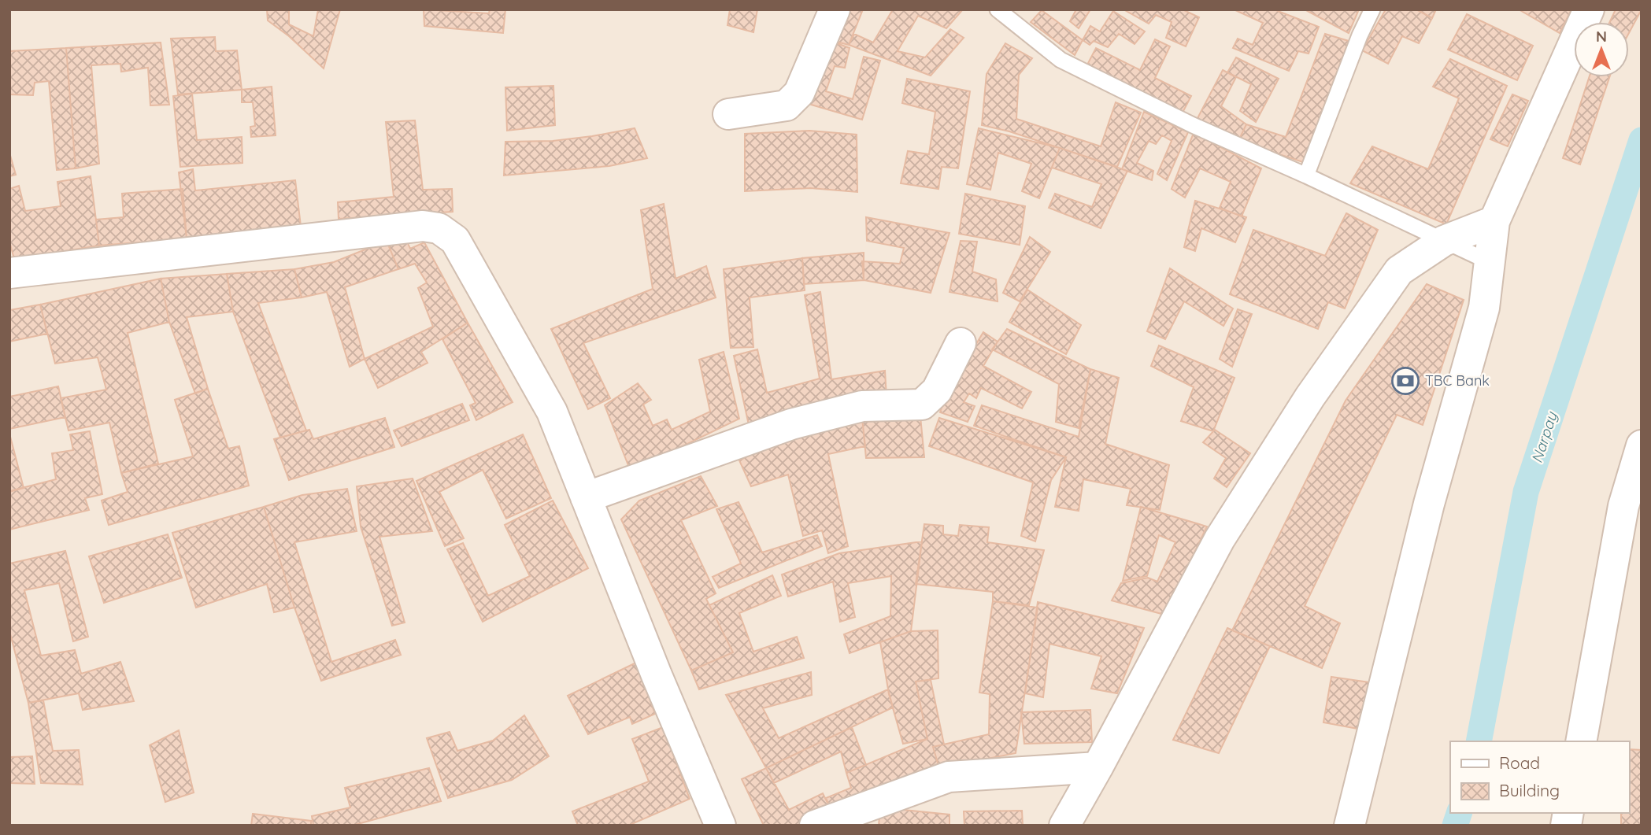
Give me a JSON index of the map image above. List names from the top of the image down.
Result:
{
  "water": ["Narpay"],
  "places": {
    "bank": ["TBC Bank"]
  },
  "legend": ["Road", "Building"],
  "north": "top"
}
